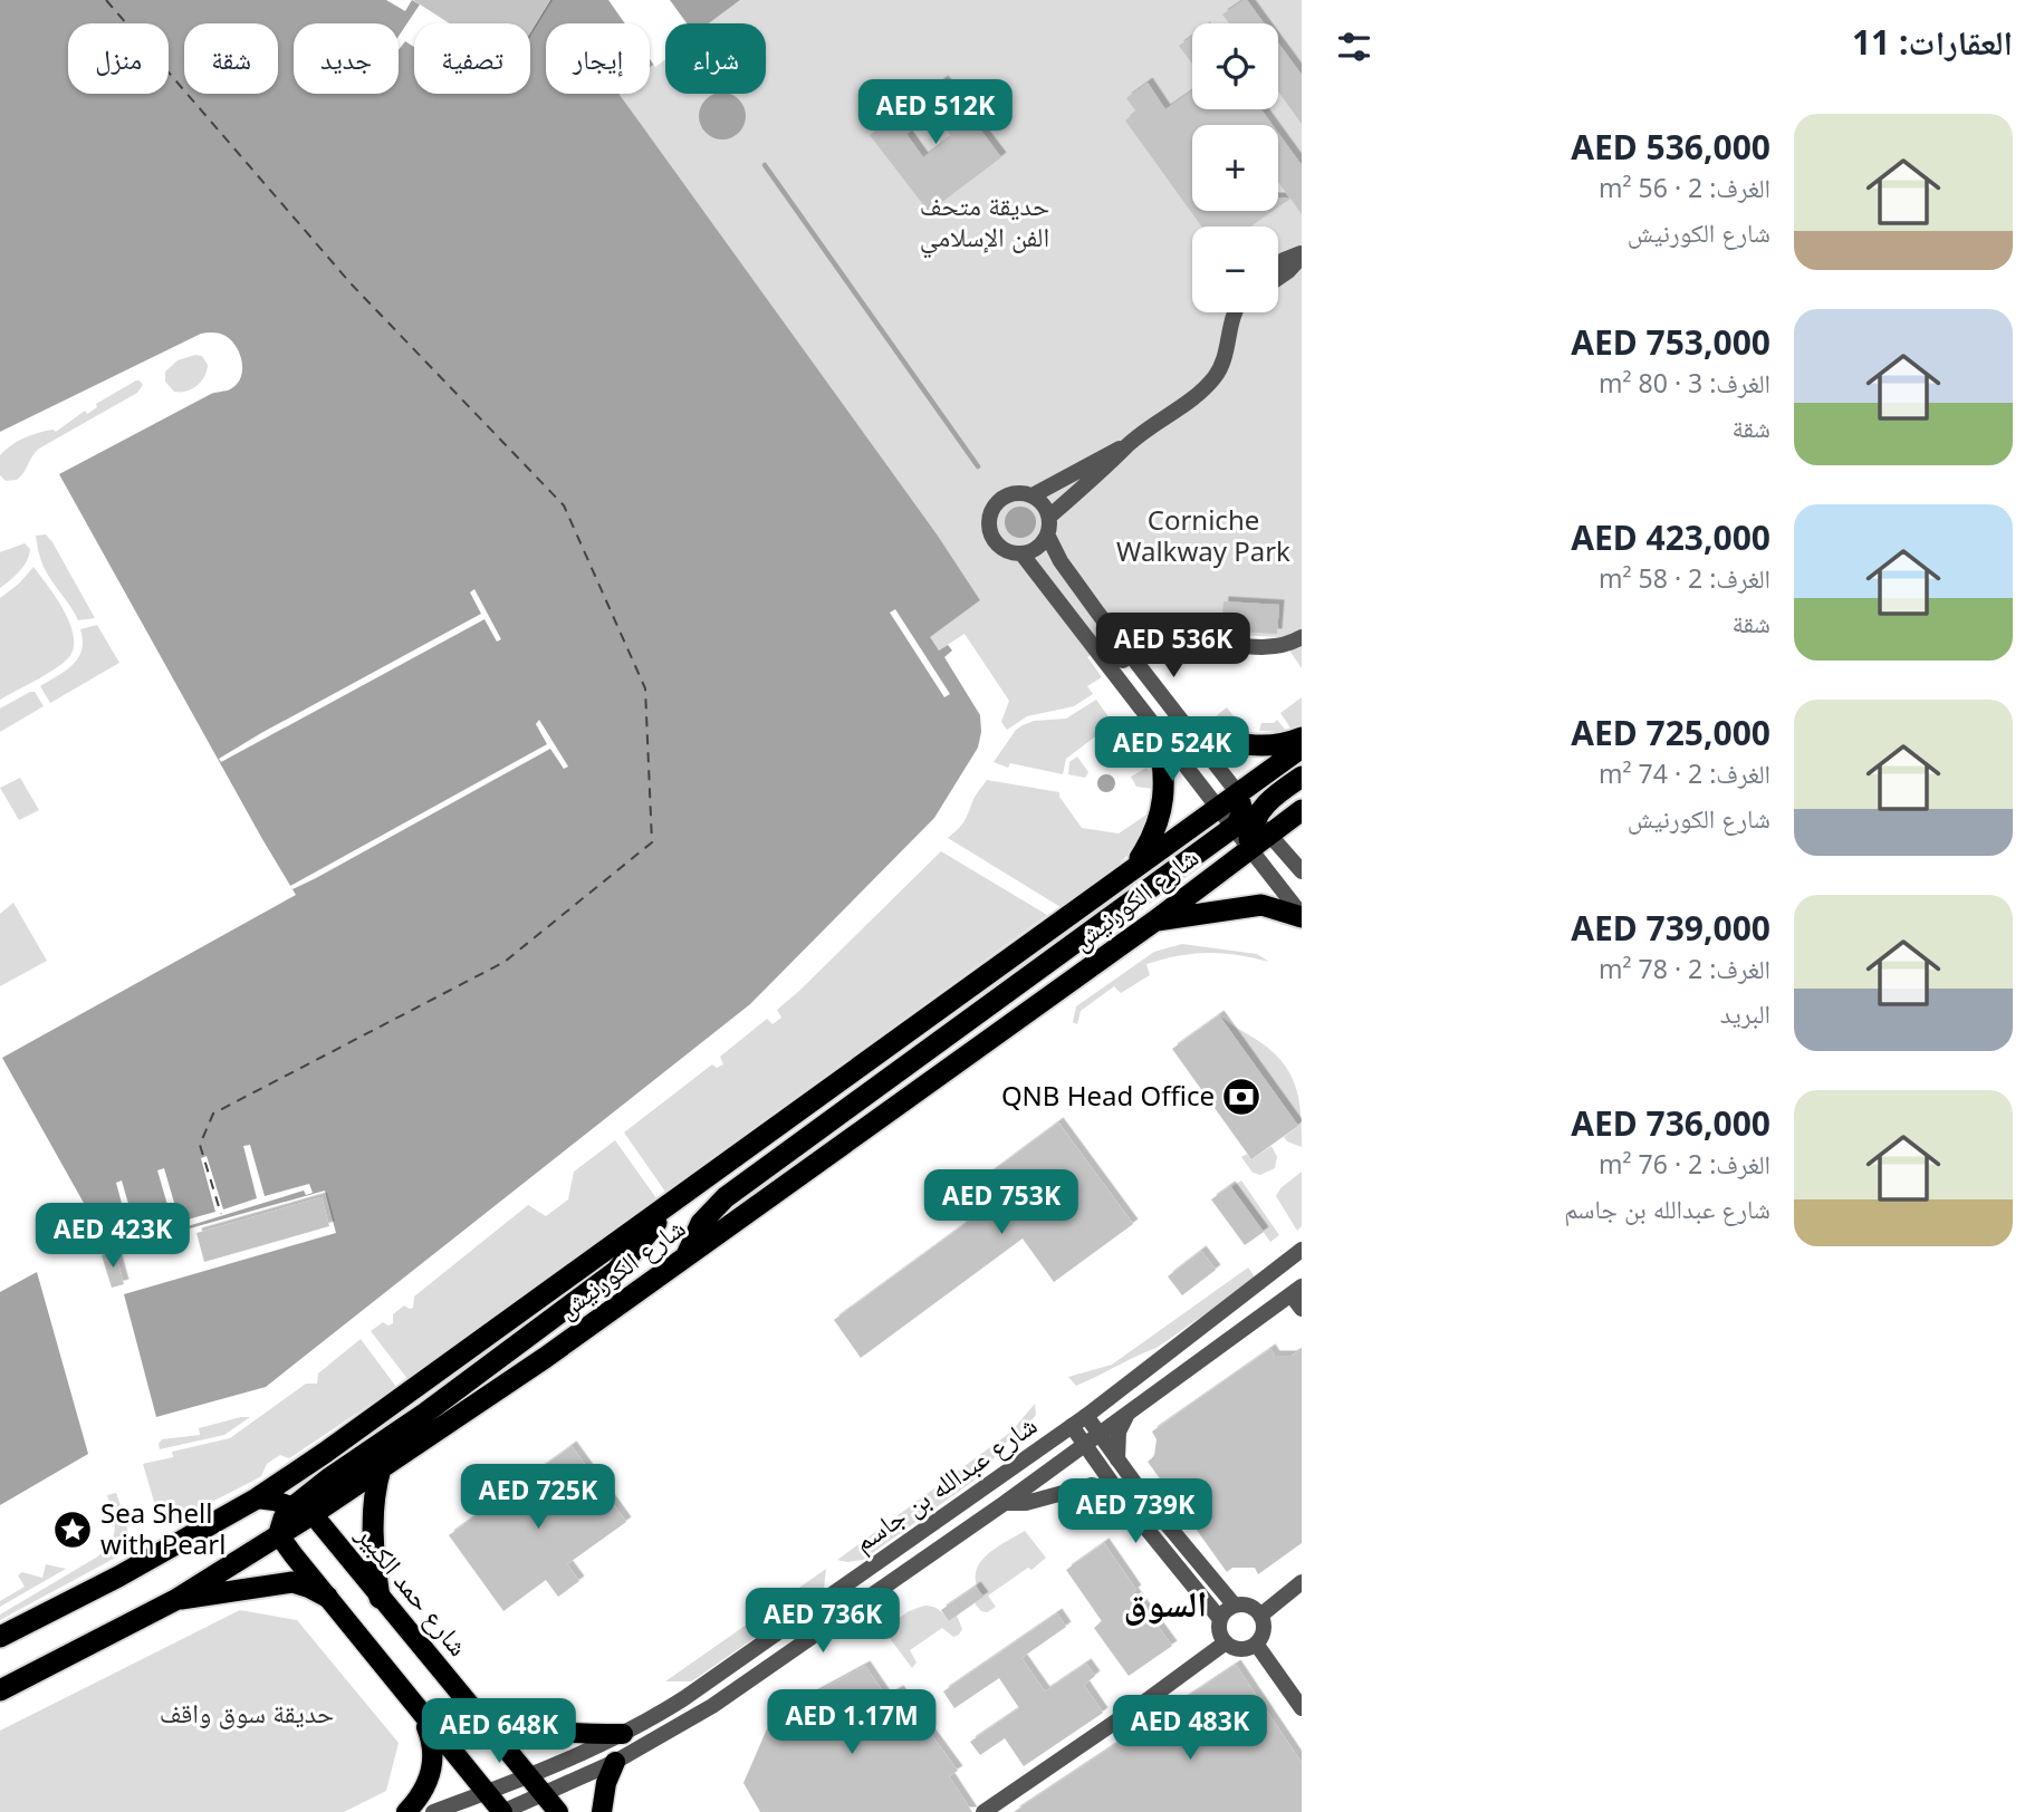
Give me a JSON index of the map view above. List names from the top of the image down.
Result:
{
  "streets": {
    "highway": ["شارع الكورنيش"],
    "main road": ["شارع حمد الكبير"],
    "street": ["شارع عبدالله بن جاسم"]
  },
  "crossings": [
    ["شارع الكورنيش", "شارع حمد الكبير"],
    ["شارع عبدالله بن جاسم", "شارع حمد الكبير"]
  ],
  "districts": ["السوق"],
  "parks": ["حديقة متحف الفن الإسلامي", "Corniche Walkway Park", "حديقة سوق واقف"],
  "places": {
    "bank": ["QNB Head Office"],
    "place": ["Sea Shell with Pearl"]
  },
  "page": {
    "heading": "العقارات: 11",
    "map_buttons": ["+", "−"],
    "chip": [
      "شراء",
      "إيجار",
      "تصفية",
      "جديد",
      "شقة",
      "منزل"
    ],
    "price": [
      "AED 512K",
      "AED 536K",
      "AED 524K",
      "AED 753K",
      "AED 423K",
      "AED 725K",
      "AED 739K",
      "AED 736K",
      "AED 1.17M",
      "AED 483K",
      "AED 648K"
    ],
    "list": [
      {
        "name": "AED 536,000",
        "note": "الغرف: 2 · 56 m² · شارع الكورنيش"
      },
      {
        "name": "AED 753,000",
        "note": "الغرف: 3 · 80 m² · شقة"
      },
      {
        "name": "AED 423,000",
        "note": "الغرف: 2 · 58 m² · شقة"
      },
      {
        "name": "AED 725,000",
        "note": "الغرف: 2 · 74 m² · شارع الكورنيش"
      },
      {
        "name": "AED 739,000",
        "note": "الغرف: 2 · 78 m² · البريد"
      },
      {
        "name": "AED 736,000",
        "note": "الغرف: 2 · 76 m² · شارع عبدالله بن جاسم"
      }
    ]
  }
}
